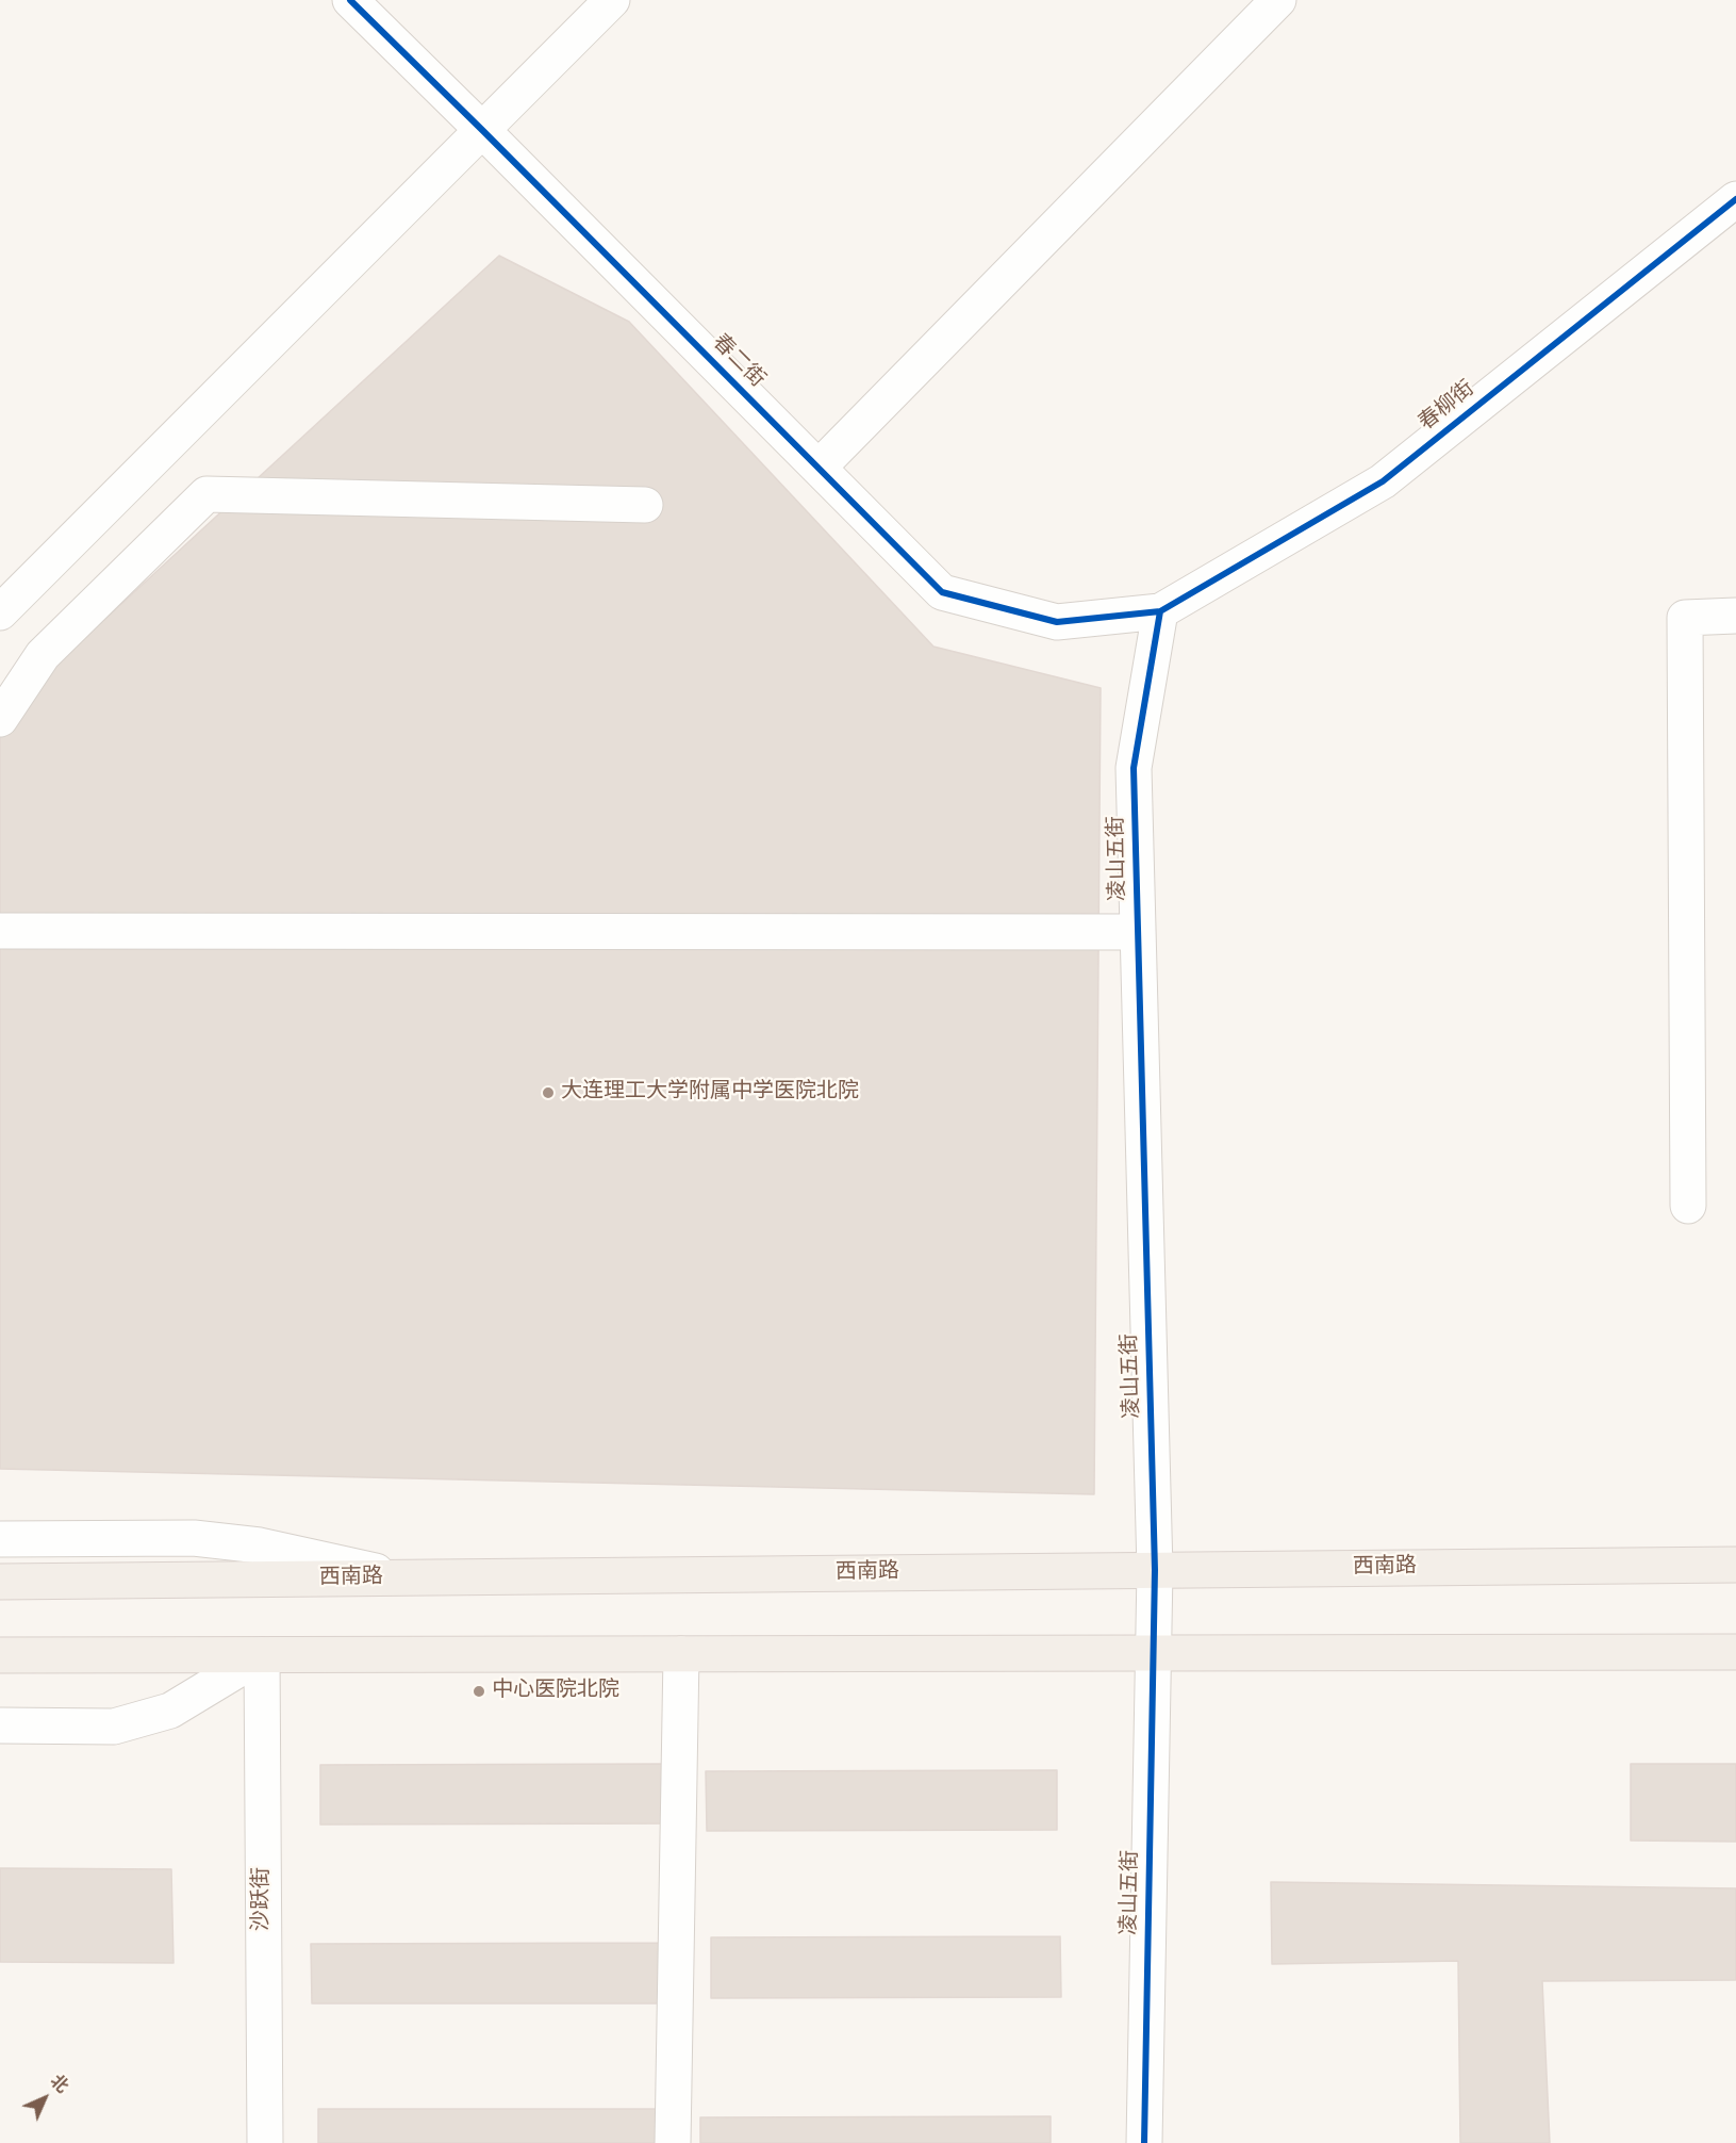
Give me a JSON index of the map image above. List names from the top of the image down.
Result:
{
  "streets": {
    "main road": ["西南路"],
    "street": [
      "春二街",
      "春柳街",
      "凌山五街",
      "沙跃街"
    ]
  },
  "crossings": [
    ["春二街", "春柳街"],
    ["春二街", "凌山五街"],
    ["春柳街", "凌山五街"],
    ["凌山五街", "西南路"]
  ],
  "places": ["大连理工大学附属中学医院北院", "中心医院北院"],
  "north": "top right"
}
